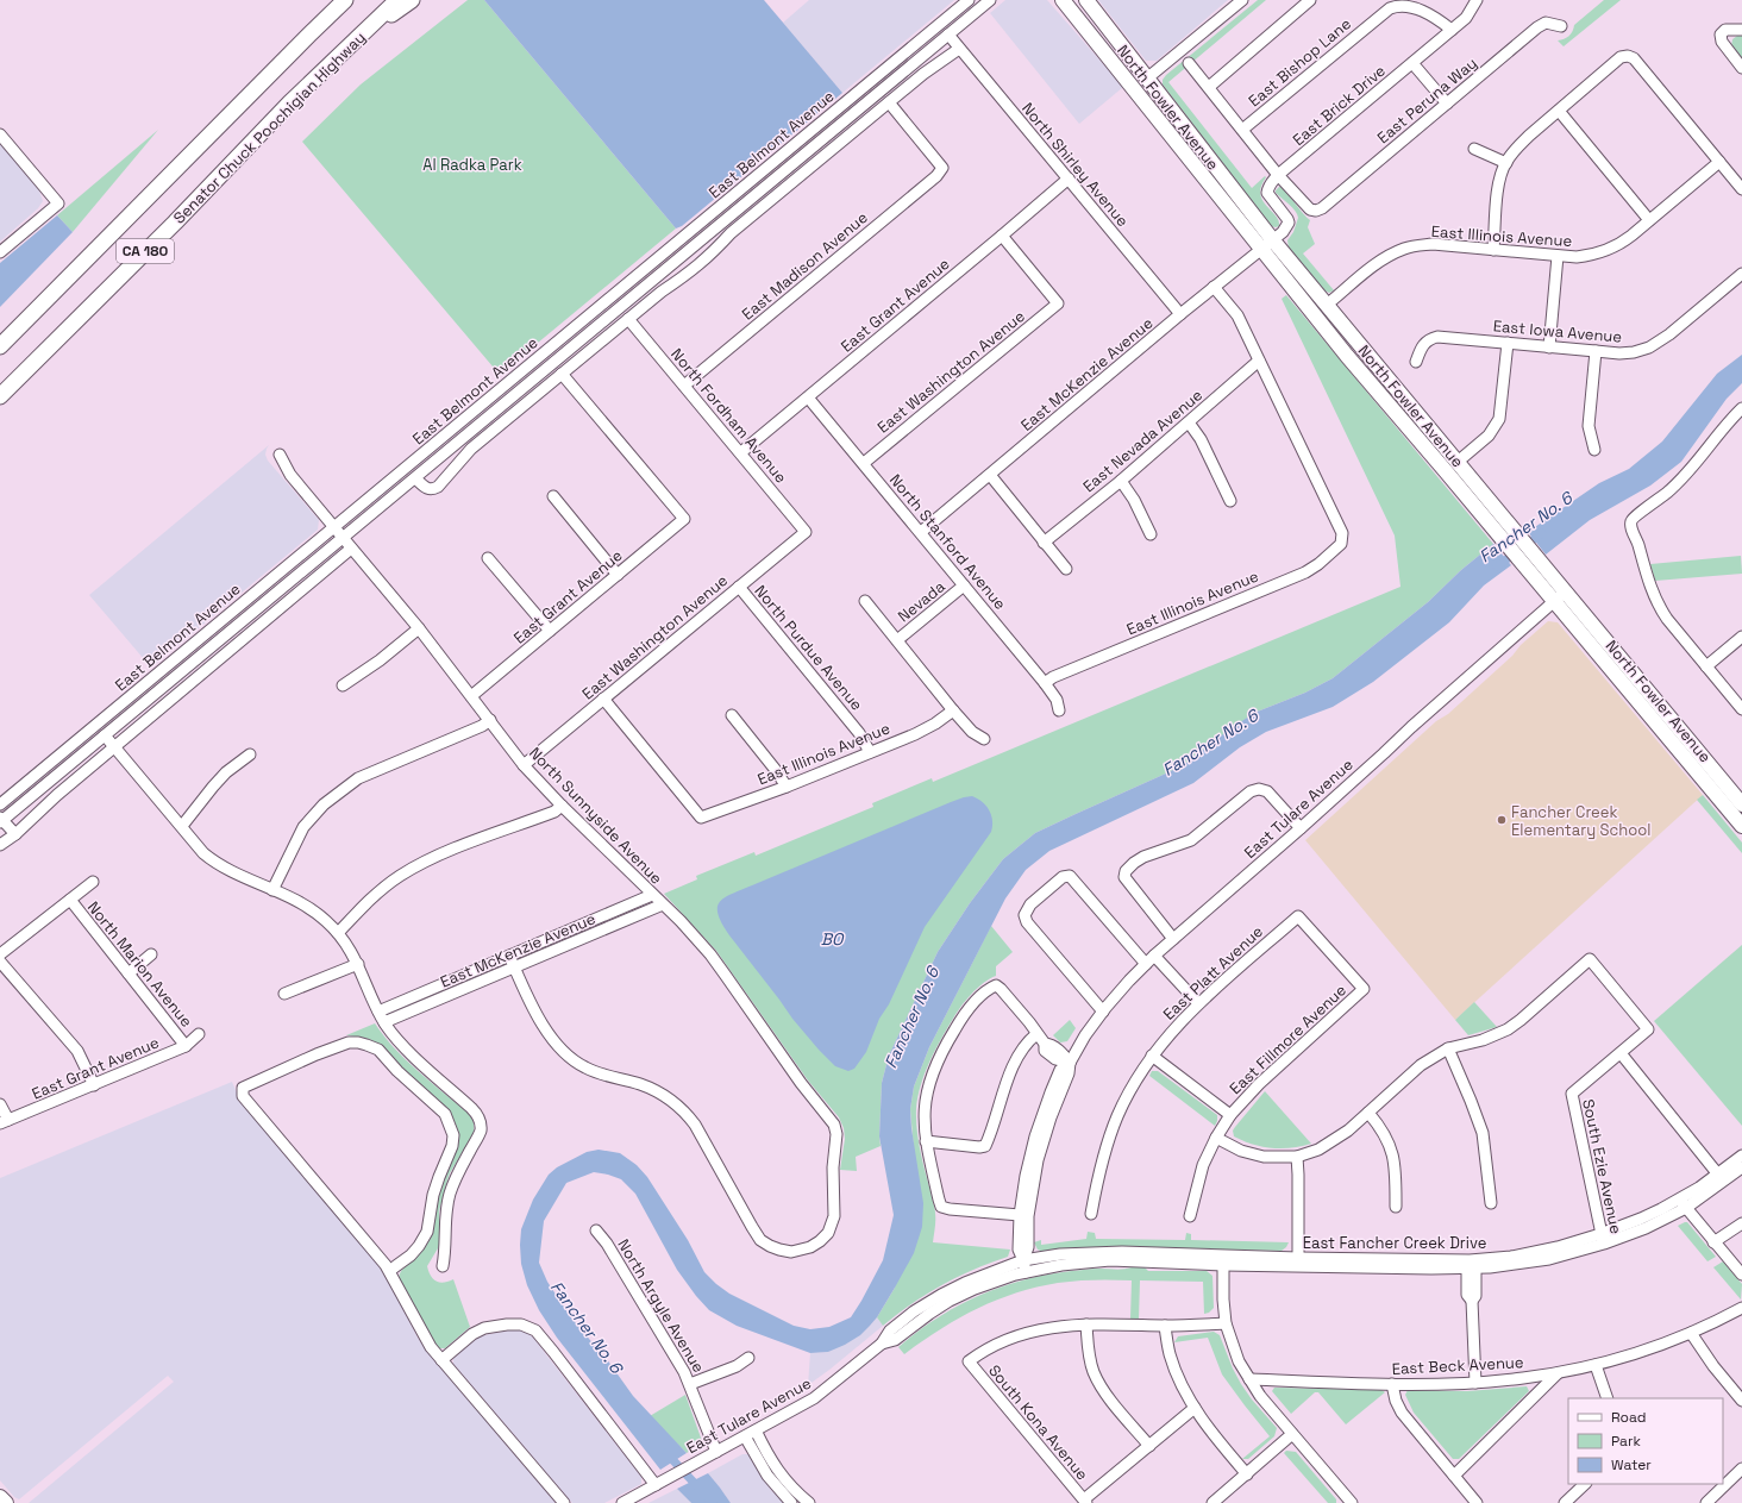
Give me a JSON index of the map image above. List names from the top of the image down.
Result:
{
  "streets": {
    "highway": ["Senator Chuck Poochigian Highway", "CA 180"],
    "main road": ["North Fowler Avenue"],
    "street": [
      "East Bishop Lane",
      "East Peruna Way",
      "East Brick Drive",
      "East Belmont Avenue",
      "North Shirley Avenue",
      "East Illinois Avenue",
      "East Madison Avenue",
      "East Grant Avenue",
      "East Iowa Avenue",
      "East Washington Avenue",
      "East McKenzie Avenue",
      "North Fordham Avenue",
      "East Nevada Avenue",
      "North Stanford Avenue",
      "Nevada",
      "North Purdue Avenue",
      "East Tulare Avenue",
      "North Sunnyside Avenue",
      "North Marion Avenue",
      "East Platt Avenue",
      "East Fillmore Avenue",
      "South Ezie Avenue",
      "East Fancher Creek Drive",
      "North Argyle Avenue",
      "East Beck Avenue",
      "South Kona Avenue"
    ]
  },
  "crossings": [
    ["East Bishop Lane", "East Brick Drive"],
    ["East Peruna Way", "East Brick Drive"],
    ["East Brick Drive", "North Fowler Avenue"],
    ["East Brick Drive", "East McKenzie Avenue"],
    ["North Fowler Avenue", "East Illinois Avenue"],
    ["North Fowler Avenue", "East McKenzie Avenue"],
    ["North Fowler Avenue", "East Tulare Avenue"],
    ["East Belmont Avenue", "North Shirley Avenue"],
    ["East Belmont Avenue", "North Sunnyside Avenue"],
    ["North Shirley Avenue", "East Grant Avenue"],
    ["North Shirley Avenue", "East McKenzie Avenue"],
    ["East Illinois Avenue", "East Washington Avenue"],
    ["East Illinois Avenue", "East Nevada Avenue"],
    ["East Illinois Avenue", "North Stanford Avenue"],
    ["East Illinois Avenue", "North Purdue Avenue"],
    ["East Madison Avenue", "North Fordham Avenue"],
    ["East Grant Avenue", "East Washington Avenue"],
    ["East Grant Avenue", "North Fordham Avenue"],
    ["East Grant Avenue", "North Stanford Avenue"],
    ["East Grant Avenue", "North Sunnyside Avenue"],
    ["East Grant Avenue", "North Marion Avenue"],
    ["East Washington Avenue", "North Fordham Avenue"],
    ["East Washington Avenue", "North Stanford Avenue"],
    ["East Washington Avenue", "North Purdue Avenue"],
    ["East Washington Avenue", "North Sunnyside Avenue"],
    ["East McKenzie Avenue", "North Stanford Avenue"],
    ["East McKenzie Avenue", "North Sunnyside Avenue"],
    ["North Stanford Avenue", "Nevada"],
    ["East Tulare Avenue", "East Fancher Creek Drive"],
    ["East Tulare Avenue", "North Argyle Avenue"],
    ["East Platt Avenue", "East Fillmore Avenue"],
    ["South Ezie Avenue", "East Fancher Creek Drive"]
  ],
  "water": ["Fancher No. 6", "BO"],
  "parks": ["Al Radka Park"],
  "places": ["Fancher Creek Elementary School"],
  "legend": ["Road", "Park", "Water"]
}
